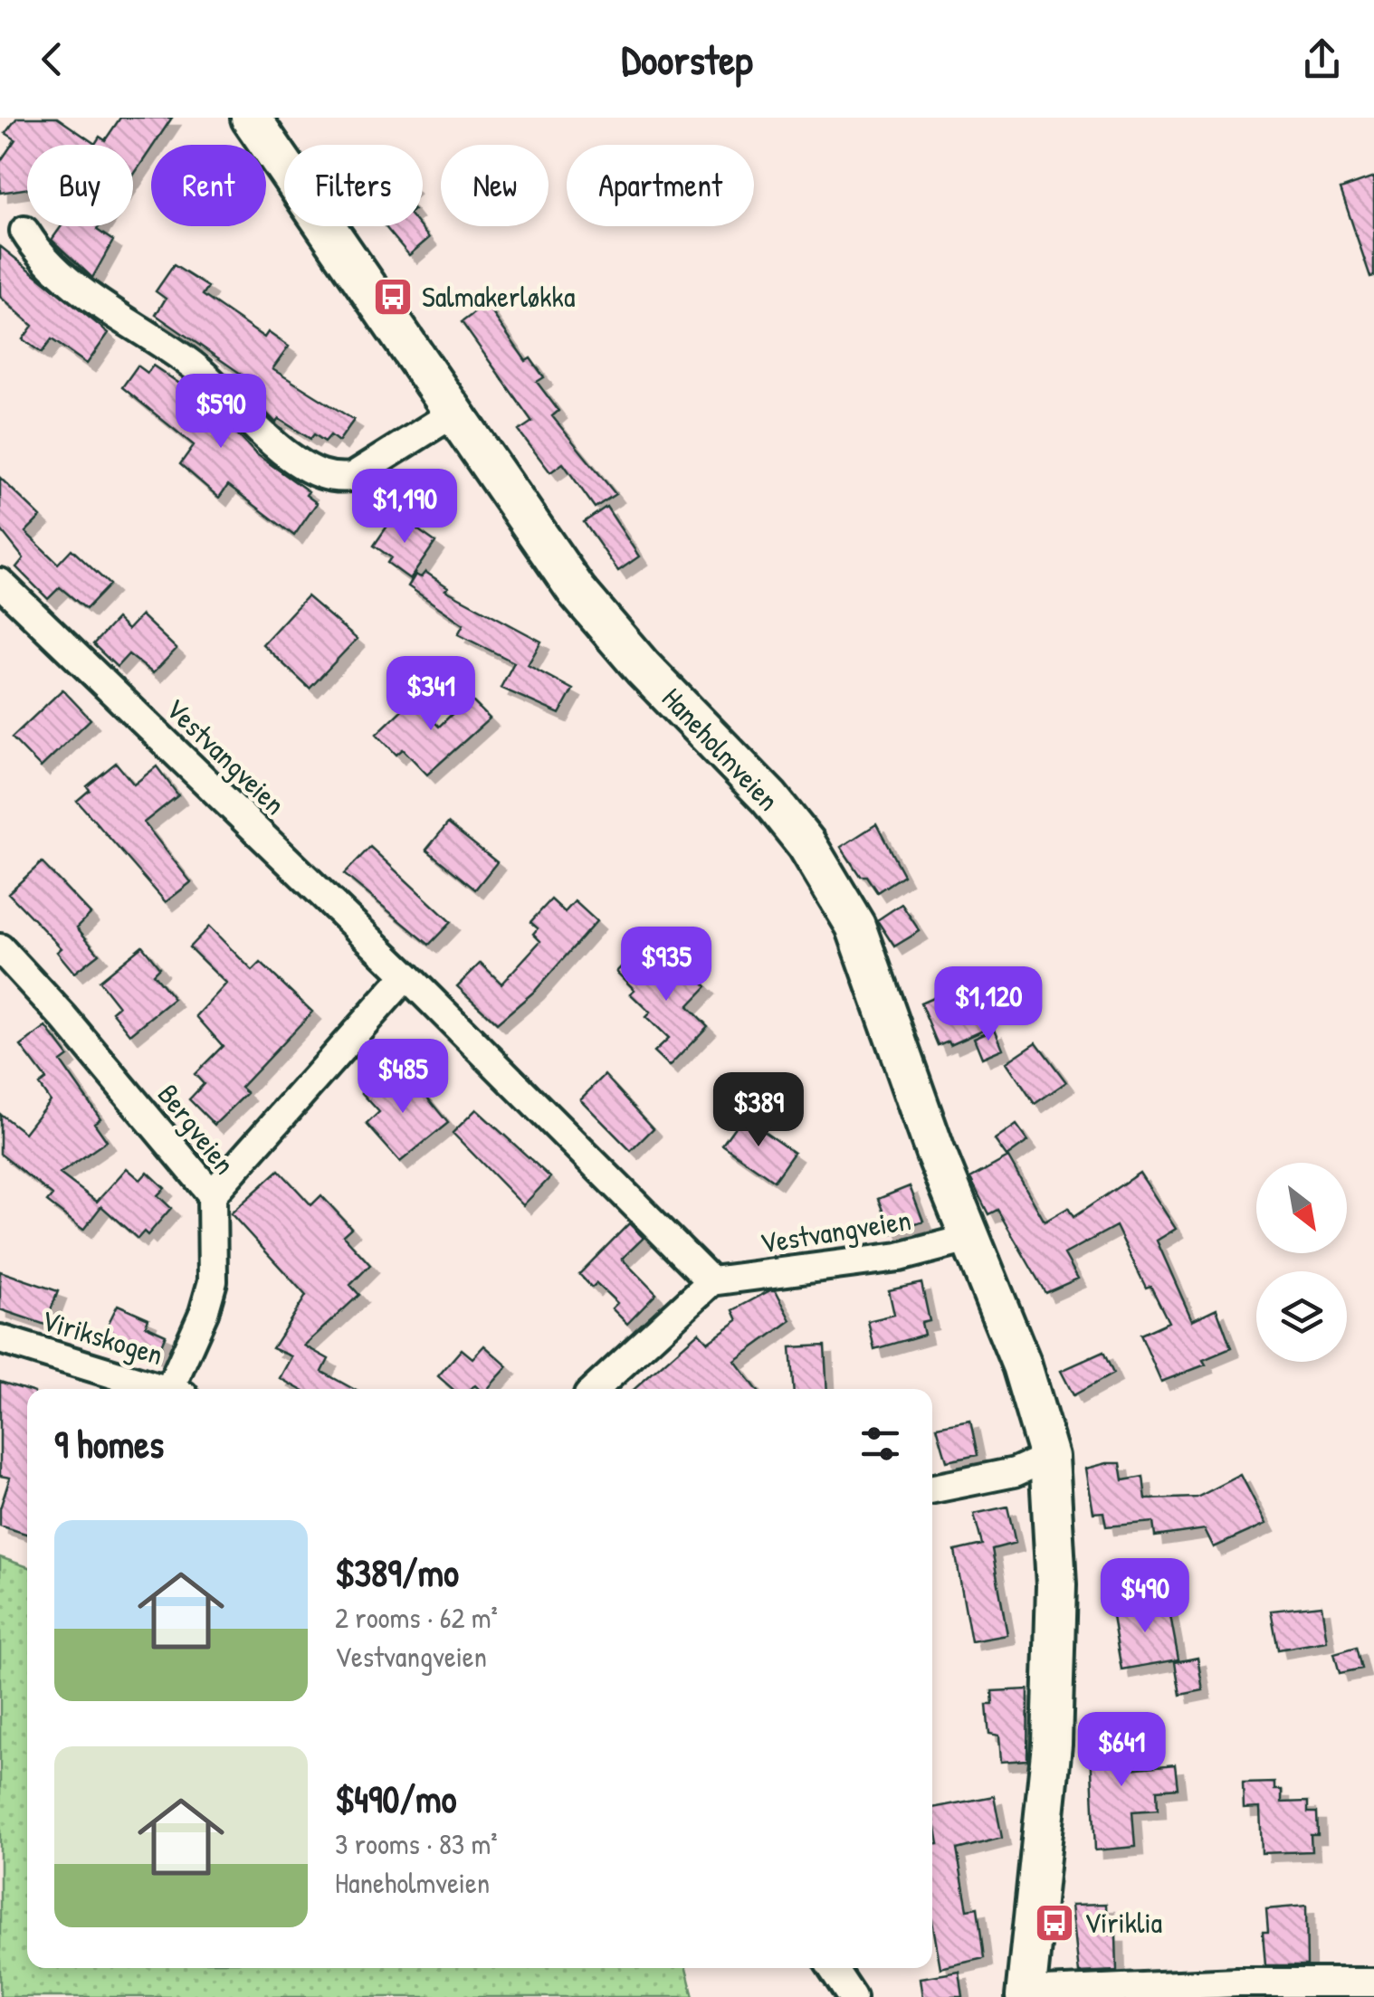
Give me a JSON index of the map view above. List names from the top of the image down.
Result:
{
  "streets": {
    "main road": ["Haneholmveien"],
    "street": ["Vestvangveien", "Bergveien", "Virikskogen"]
  },
  "crossings": [
    ["Haneholmveien", "Vestvangveien"]
  ],
  "places": {
    "bus stop": ["Salmakerløkka", "Viriklia"]
  },
  "north": "bottom right",
  "page": {
    "header": "Doorstep",
    "chip": [
      "Buy",
      "Rent",
      "Filters",
      "New",
      "Apartment"
    ],
    "price": [
      "$590",
      "$1,190",
      "$341",
      "$935",
      "$1,120",
      "$485",
      "$389",
      "$490",
      "$641"
    ],
    "heading": "9 homes",
    "list": [
      {
        "name": "$389/mo",
        "note": "2 rooms · 62 m² · Vestvangveien"
      },
      {
        "name": "$490/mo",
        "note": "3 rooms · 83 m² · Haneholmveien"
      }
    ]
  }
}
